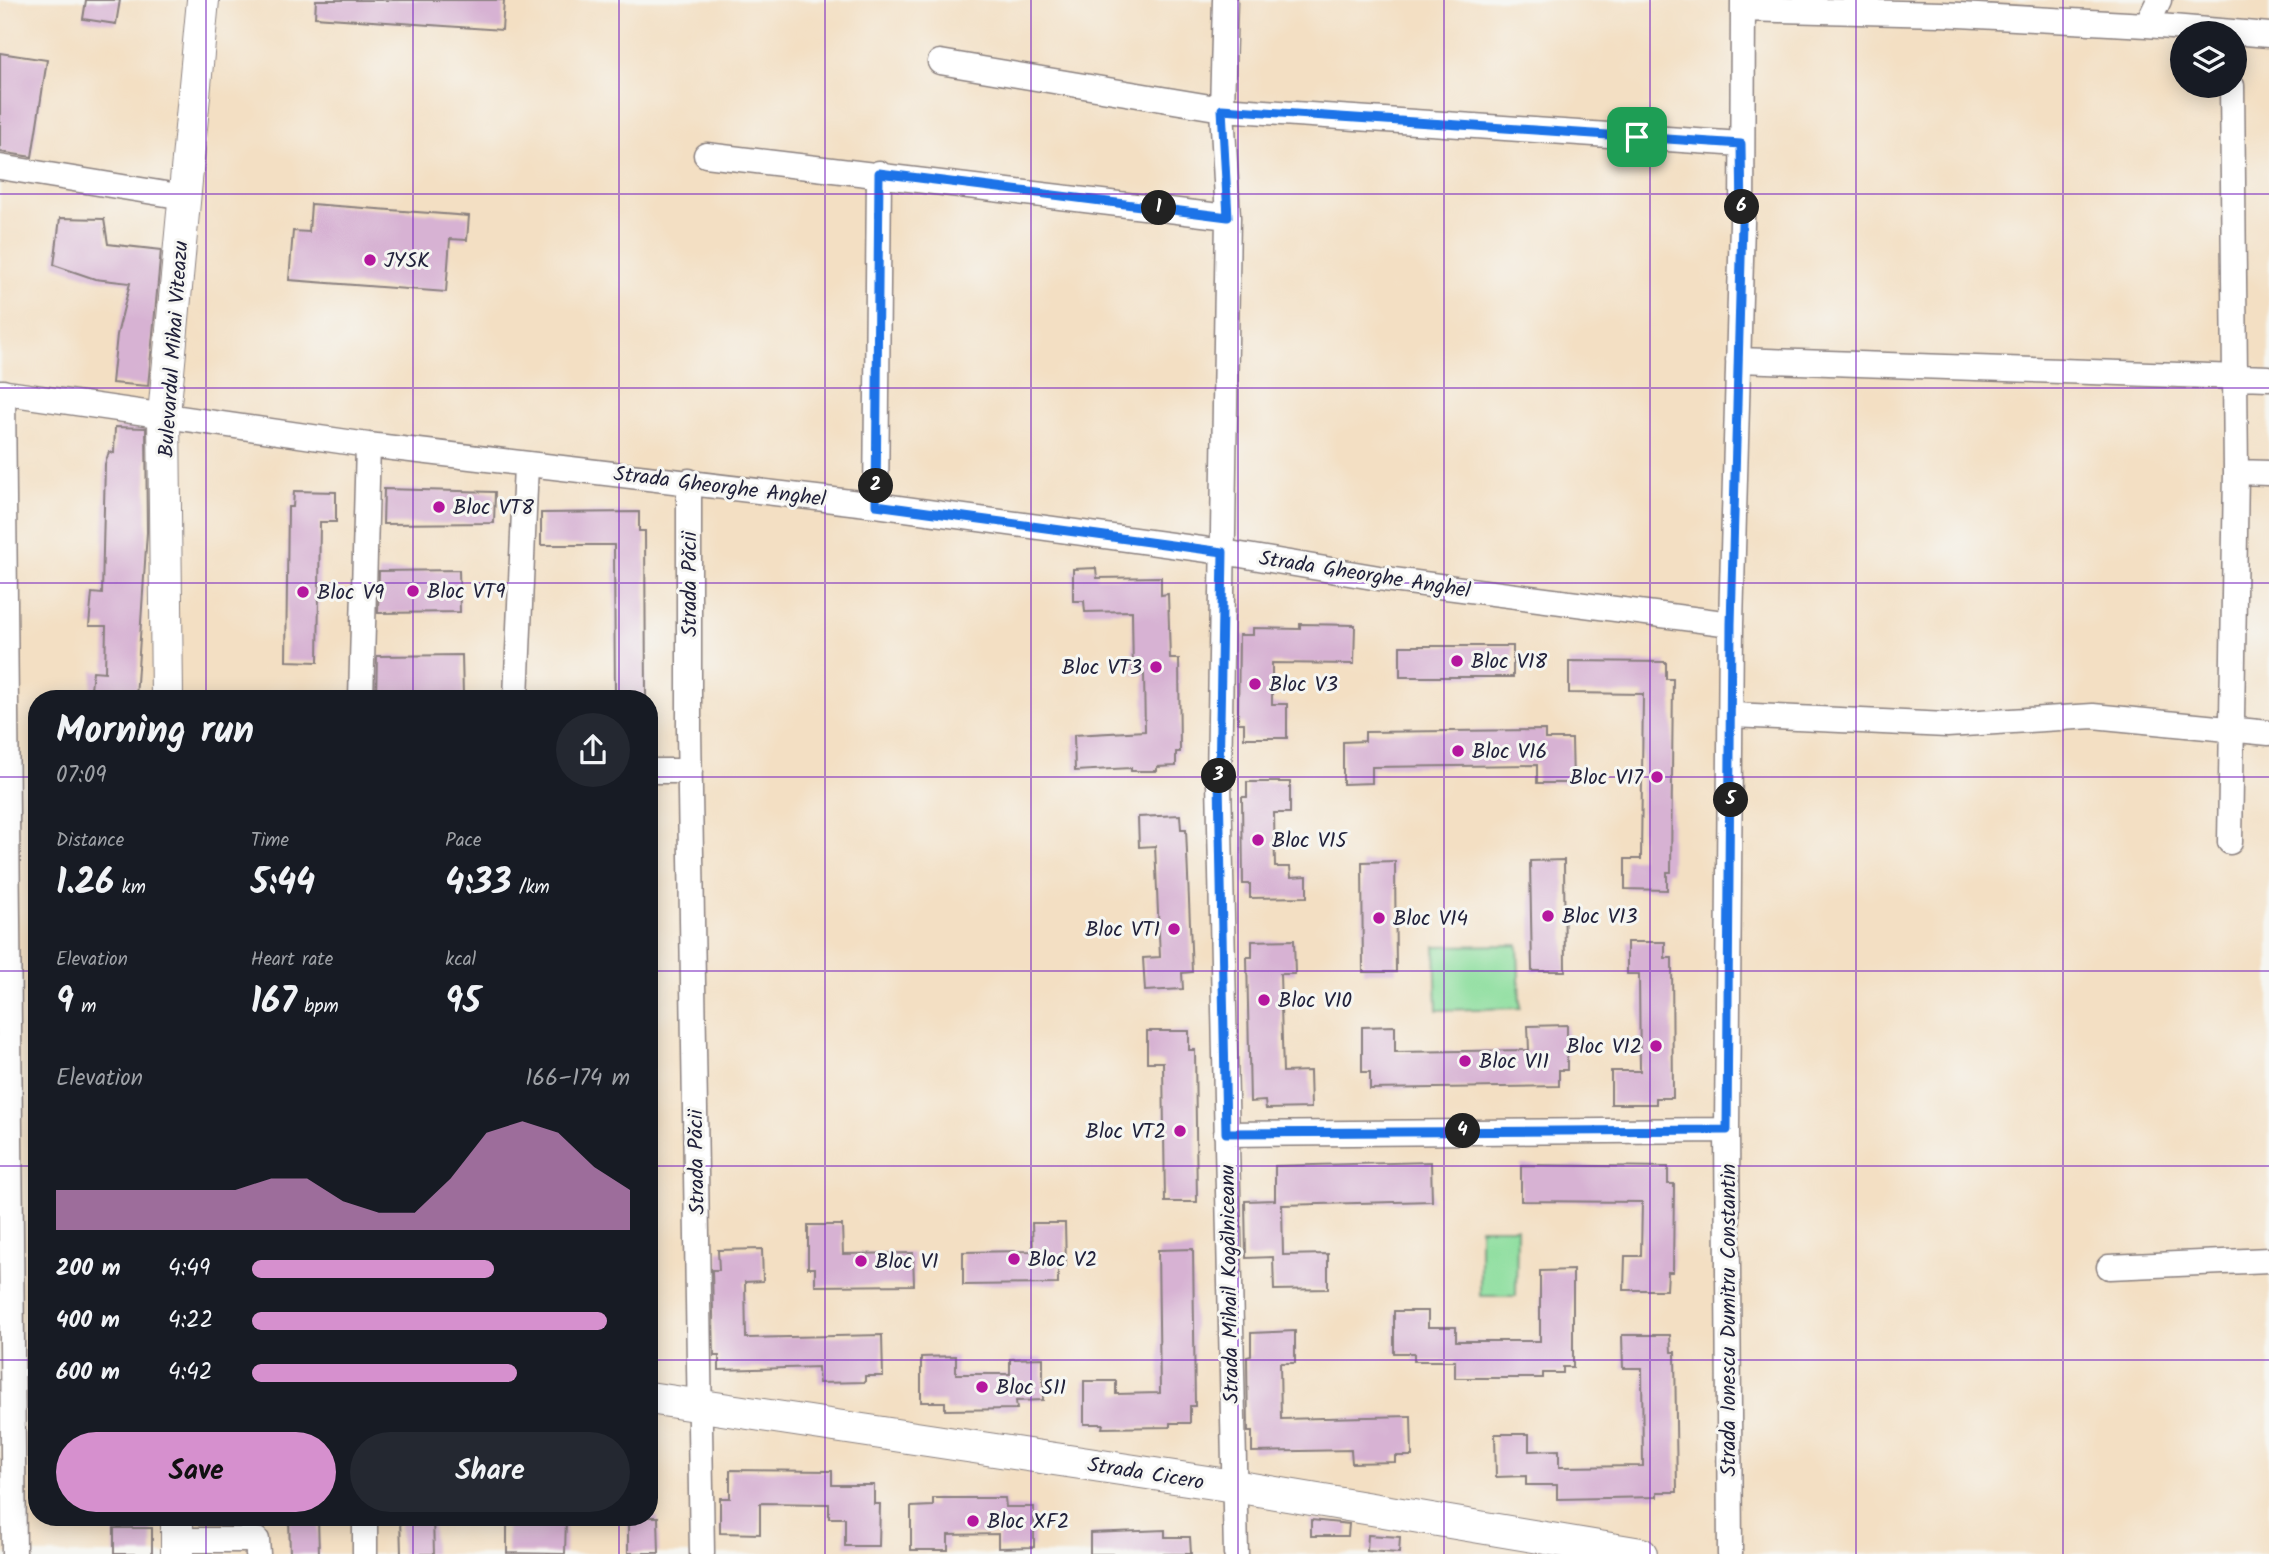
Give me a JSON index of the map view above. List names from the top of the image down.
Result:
{
  "streets": {
    "main road": ["Bulevardul Mihai Viteazu", "Strada Cicero"],
    "street": [
      "Strada Gheorghe Anghel",
      "Strada Păcii",
      "Strada Mihail Kogălniceanu",
      "Strada Ionescu Dumitru Constantin"
    ]
  },
  "crossings": [
    ["Bulevardul Mihai Viteazu", "Strada Gheorghe Anghel"],
    ["Strada Gheorghe Anghel", "Strada Păcii"],
    ["Strada Gheorghe Anghel", "Strada Mihail Kogălniceanu"],
    ["Strada Gheorghe Anghel", "Strada Ionescu Dumitru Constantin"],
    ["Strada Păcii", "Strada Cicero"],
    ["Strada Mihail Kogălniceanu", "Strada Cicero"]
  ],
  "places": [
    "JYSK",
    "Bloc VT8",
    "Bloc VT9",
    "Bloc V9",
    "Bloc V18",
    "Bloc VT3",
    "Bloc V3",
    "Bloc V16",
    "Bloc V17",
    "Bloc V15",
    "Bloc V13",
    "Bloc V14",
    "Bloc VT1",
    "Bloc V10",
    "Bloc V12",
    "Bloc V11",
    "Bloc VT2",
    "Bloc V2",
    "Bloc V1",
    "Bloc S11",
    "Bloc XF2"
  ],
  "page": {
    "pins": [
      "6",
      "1",
      "2",
      "3",
      "5",
      "4"
    ],
    "heading": ["Morning run", "07:09"],
    "stats": [
      ["Distance", "1.26 km"],
      ["Time", "5:44"],
      ["Pace", "4:33 /km"],
      ["Elevation", "9 m"],
      ["Heart rate", "167 bpm"],
      ["kcal", "95"]
    ],
    "chart": ["Elevation", "166–174 m"],
    "list": [
      {
        "name": "200 m",
        "note": "4:49"
      },
      {
        "name": "400 m",
        "note": "4:22"
      },
      {
        "name": "600 m",
        "note": "4:42"
      }
    ],
    "buttons": ["Save", "Share"]
  }
}
